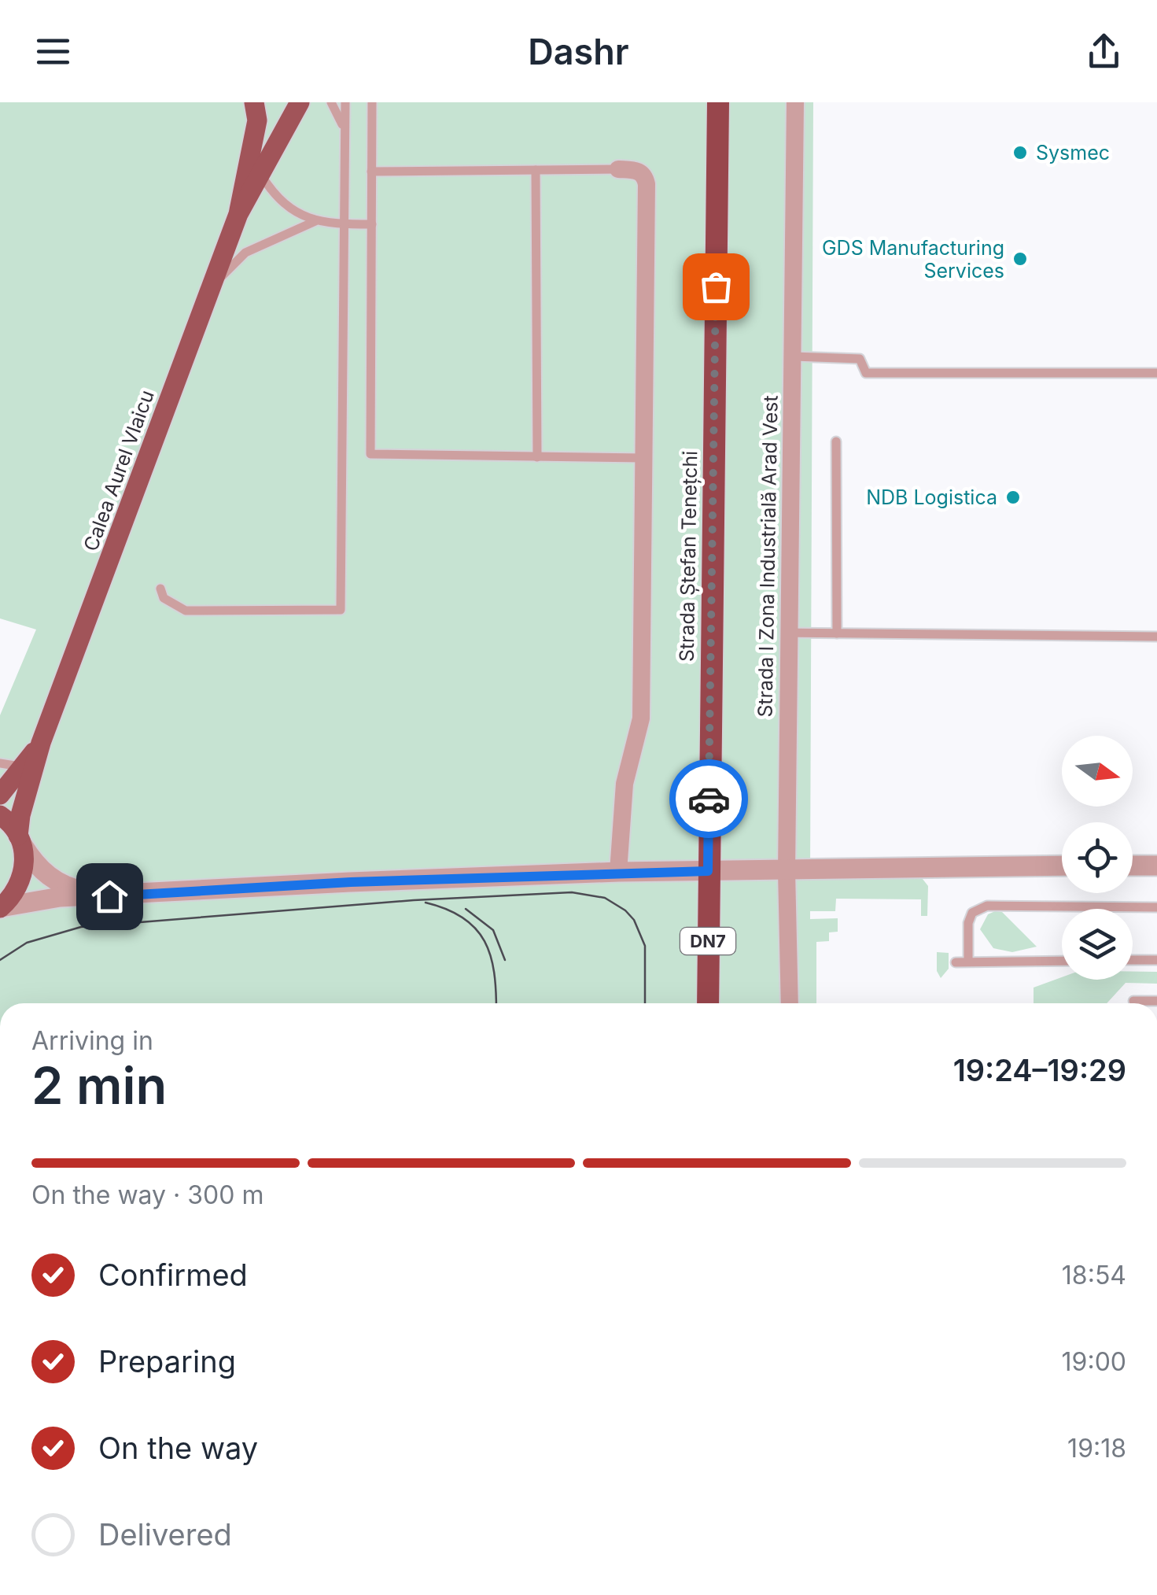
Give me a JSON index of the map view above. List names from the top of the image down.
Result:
{
  "streets": {
    "highway": ["Strada Ștefan Tenețchi", "DN7"],
    "main road": ["Calea Aurel Vlaicu"],
    "street": ["Strada I Zona Industrială Arad Vest"]
  },
  "places": ["Sysmec", "GDS Manufacturing Services", "NDB Logistica"],
  "north": "right",
  "page": {
    "header": "Dashr",
    "heading": ["2 min", "Arriving in", "19:24–19:29"],
    "bar": "On the way · 300 m",
    "list": [
      ["Confirmed", "18:54"],
      ["Preparing", "19:00"],
      ["On the way", "19:18"],
      "Delivered"
    ]
  }
}
